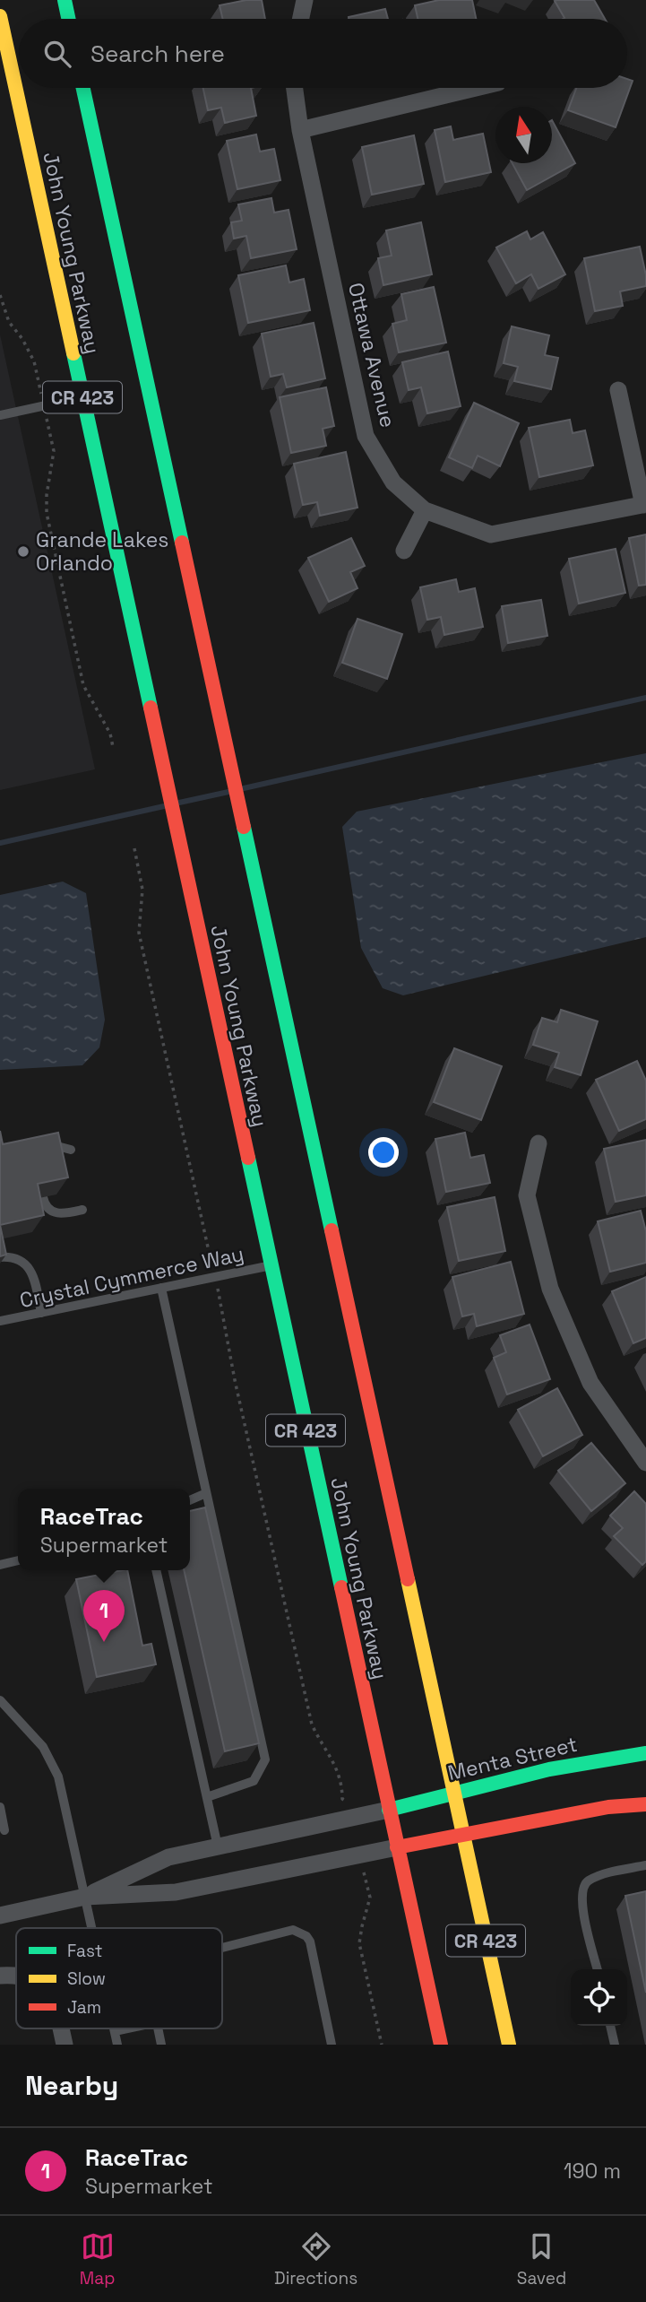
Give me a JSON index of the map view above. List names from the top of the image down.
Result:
{
  "streets": {
    "main road": ["John Young Parkway", "CR 423", "Menta Street"],
    "street": ["Ottawa Avenue"],
    "lane": ["Crystal Cymmerce Way"]
  },
  "crossings": [
    ["John Young Parkway", "Crystal Cymmerce Way"],
    ["John Young Parkway", "Menta Street"],
    ["CR 423", "Menta Street"]
  ],
  "places": ["Grande Lakes Orlando"],
  "legend": ["Fast", "Slow", "Jam"],
  "north": "top",
  "page": {
    "search": "Search here",
    "popup": ["RaceTrac", "Supermarket"],
    "pins": "1",
    "heading": "Nearby",
    "list": [
      {
        "mark": "1",
        "name": "RaceTrac",
        "note": "Supermarket",
        "value": "190 m"
      }
    ],
    "nav": ["Map", "Directions", "Saved"]
  }
}
